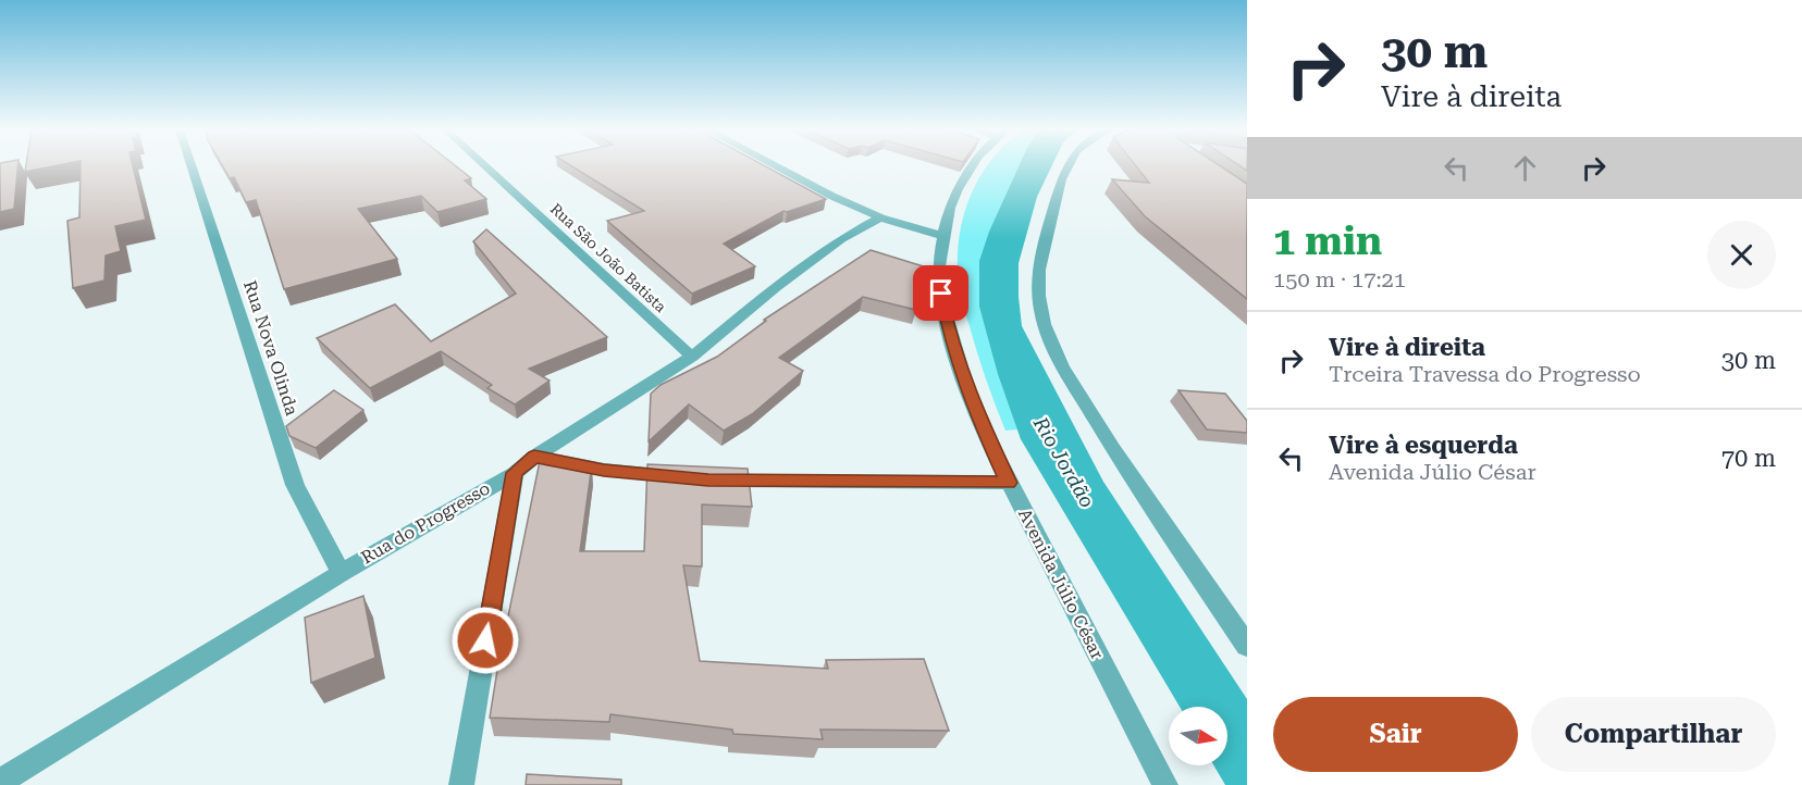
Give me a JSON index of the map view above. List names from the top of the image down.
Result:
{
  "streets": {
    "street": [
      "Rua São João Batista",
      "Rua Nova Olinda",
      "Rua do Progresso",
      "Avenida Júlio César"
    ]
  },
  "crossings": [
    ["Rua São João Batista", "Rua do Progresso"],
    ["Rua Nova Olinda", "Rua do Progresso"]
  ],
  "water": ["Rio Jordão"],
  "north": "right",
  "page": {
    "turn": ["30 m", "Vire à direita"],
    "heading": ["1 min", "150 m · 17:21"],
    "list": [
      {
        "name": "Vire à direita",
        "note": "Trceira Travessa do Progresso",
        "value": "30 m"
      },
      {
        "name": "Vire à esquerda",
        "note": "Avenida Júlio César",
        "value": "70 m"
      }
    ],
    "buttons": ["Sair", "Compartilhar"]
  }
}
